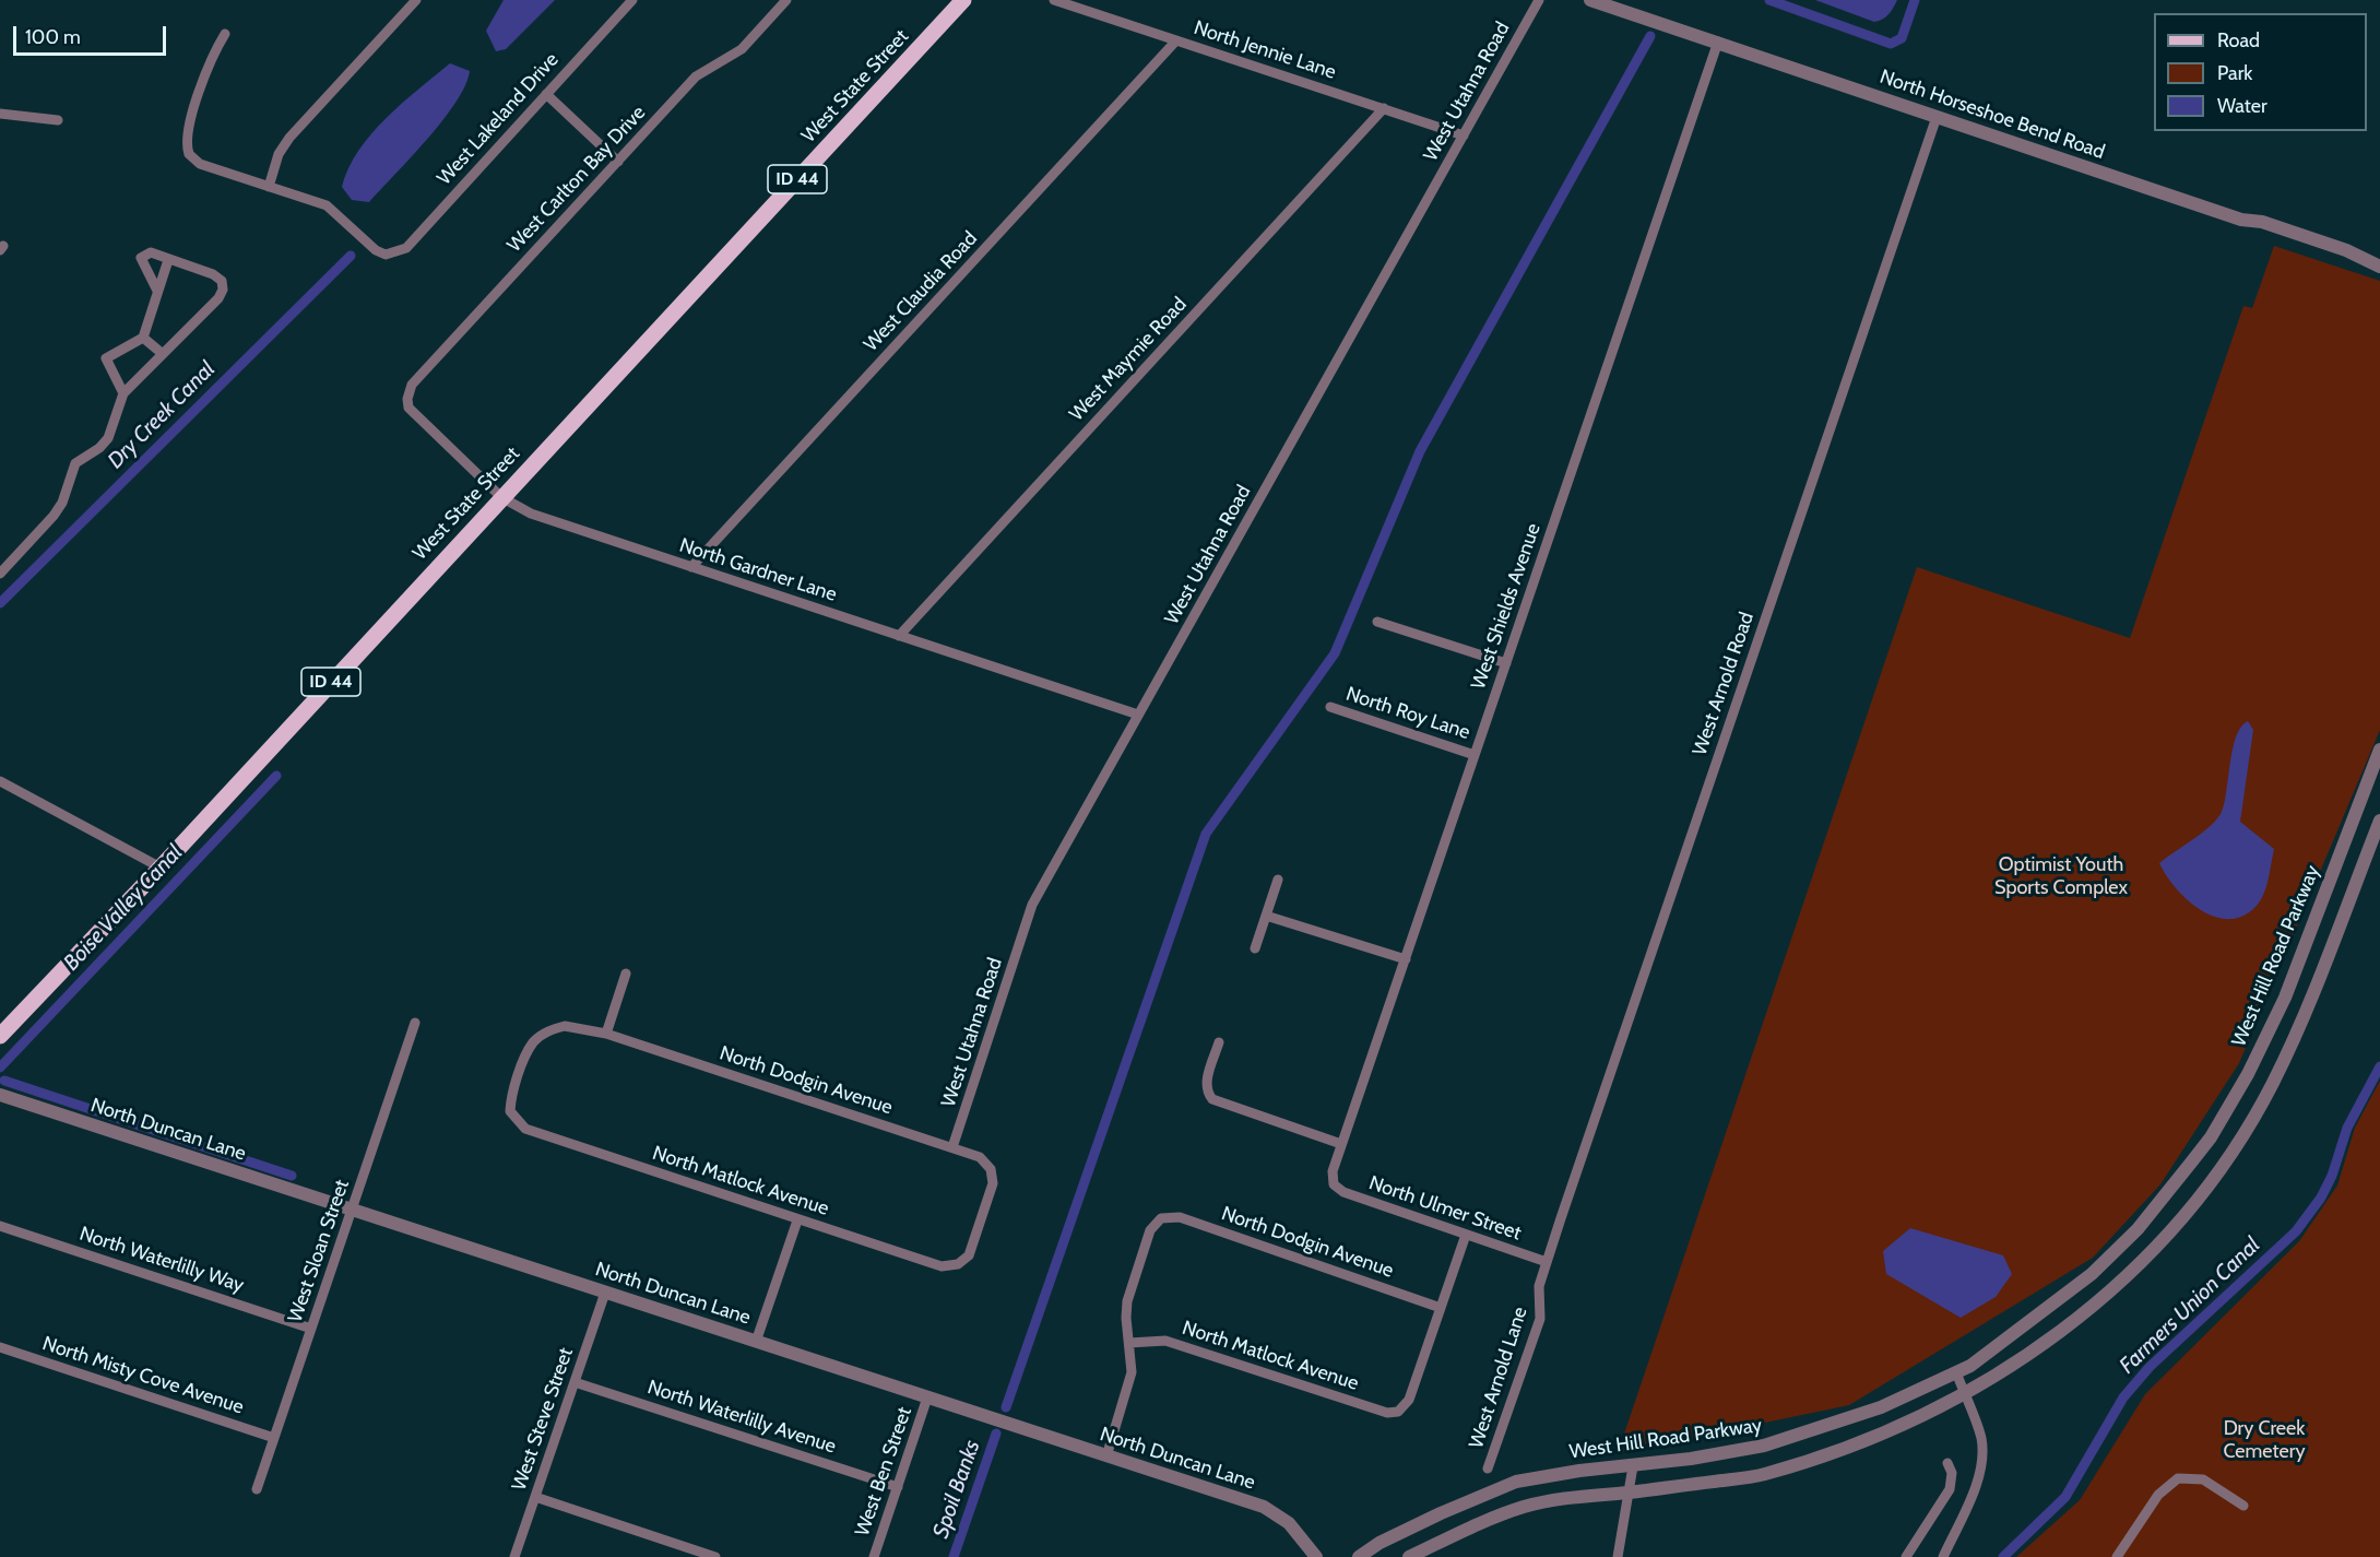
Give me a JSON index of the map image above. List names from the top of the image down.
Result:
{
  "streets": {
    "main road": ["West State Street", "ID 44"],
    "street": [
      "North Jennie Lane",
      "West Utahna Road",
      "North Horseshoe Bend Road",
      "West Lakeland Drive",
      "West Carlton Bay Drive",
      "West Claudia Road",
      "West Maymie Road",
      "North Gardner Lane",
      "West Shields Avenue",
      "West Arnold Road",
      "North Roy Lane",
      "West Hill Road Parkway",
      "North Dodgin Avenue",
      "North Duncan Lane",
      "North Matlock Avenue",
      "North Ulmer Street",
      "West Sloan Street",
      "North Waterlilly Way",
      "North Misty Cove Avenue",
      "West Arnold Lane",
      "North Waterlilly Avenue",
      "West Steve Street",
      "West Ben Street"
    ]
  },
  "crossings": [
    ["North Jennie Lane", "West Utahna Road"],
    ["North Jennie Lane", "West Claudia Road"],
    ["North Jennie Lane", "West Maymie Road"],
    ["West State Street", "North Gardner Lane"],
    ["West Utahna Road", "North Gardner Lane"],
    ["West Utahna Road", "North Dodgin Avenue"],
    ["North Horseshoe Bend Road", "West Shields Avenue"],
    ["North Horseshoe Bend Road", "West Arnold Road"],
    ["West Carlton Bay Drive", "North Gardner Lane"],
    ["West Claudia Road", "North Gardner Lane"],
    ["West Maymie Road", "North Gardner Lane"],
    ["West Shields Avenue", "North Roy Lane"],
    ["West Shields Avenue", "North Ulmer Street"],
    ["West Arnold Road", "North Ulmer Street"],
    ["West Arnold Road", "West Arnold Lane"],
    ["North Dodgin Avenue", "North Matlock Avenue"],
    ["North Duncan Lane", "West Sloan Street"],
    ["North Duncan Lane", "West Steve Street"],
    ["North Duncan Lane", "West Ben Street"],
    ["North Ulmer Street", "West Arnold Lane"],
    ["West Sloan Street", "North Waterlilly Way"],
    ["West Sloan Street", "North Misty Cove Avenue"],
    ["North Waterlilly Avenue", "West Steve Street"],
    ["North Waterlilly Avenue", "West Ben Street"]
  ],
  "water": [
    "Dry Creek Canal",
    "Boise Valley Canal",
    "Farmers Union Canal",
    "Spoil Banks"
  ],
  "parks": ["Optimist Youth Sports Complex", "Dry Creek Cemetery"],
  "legend": ["Road", "Park", "Water"],
  "scale_bar": "100 m"
}
